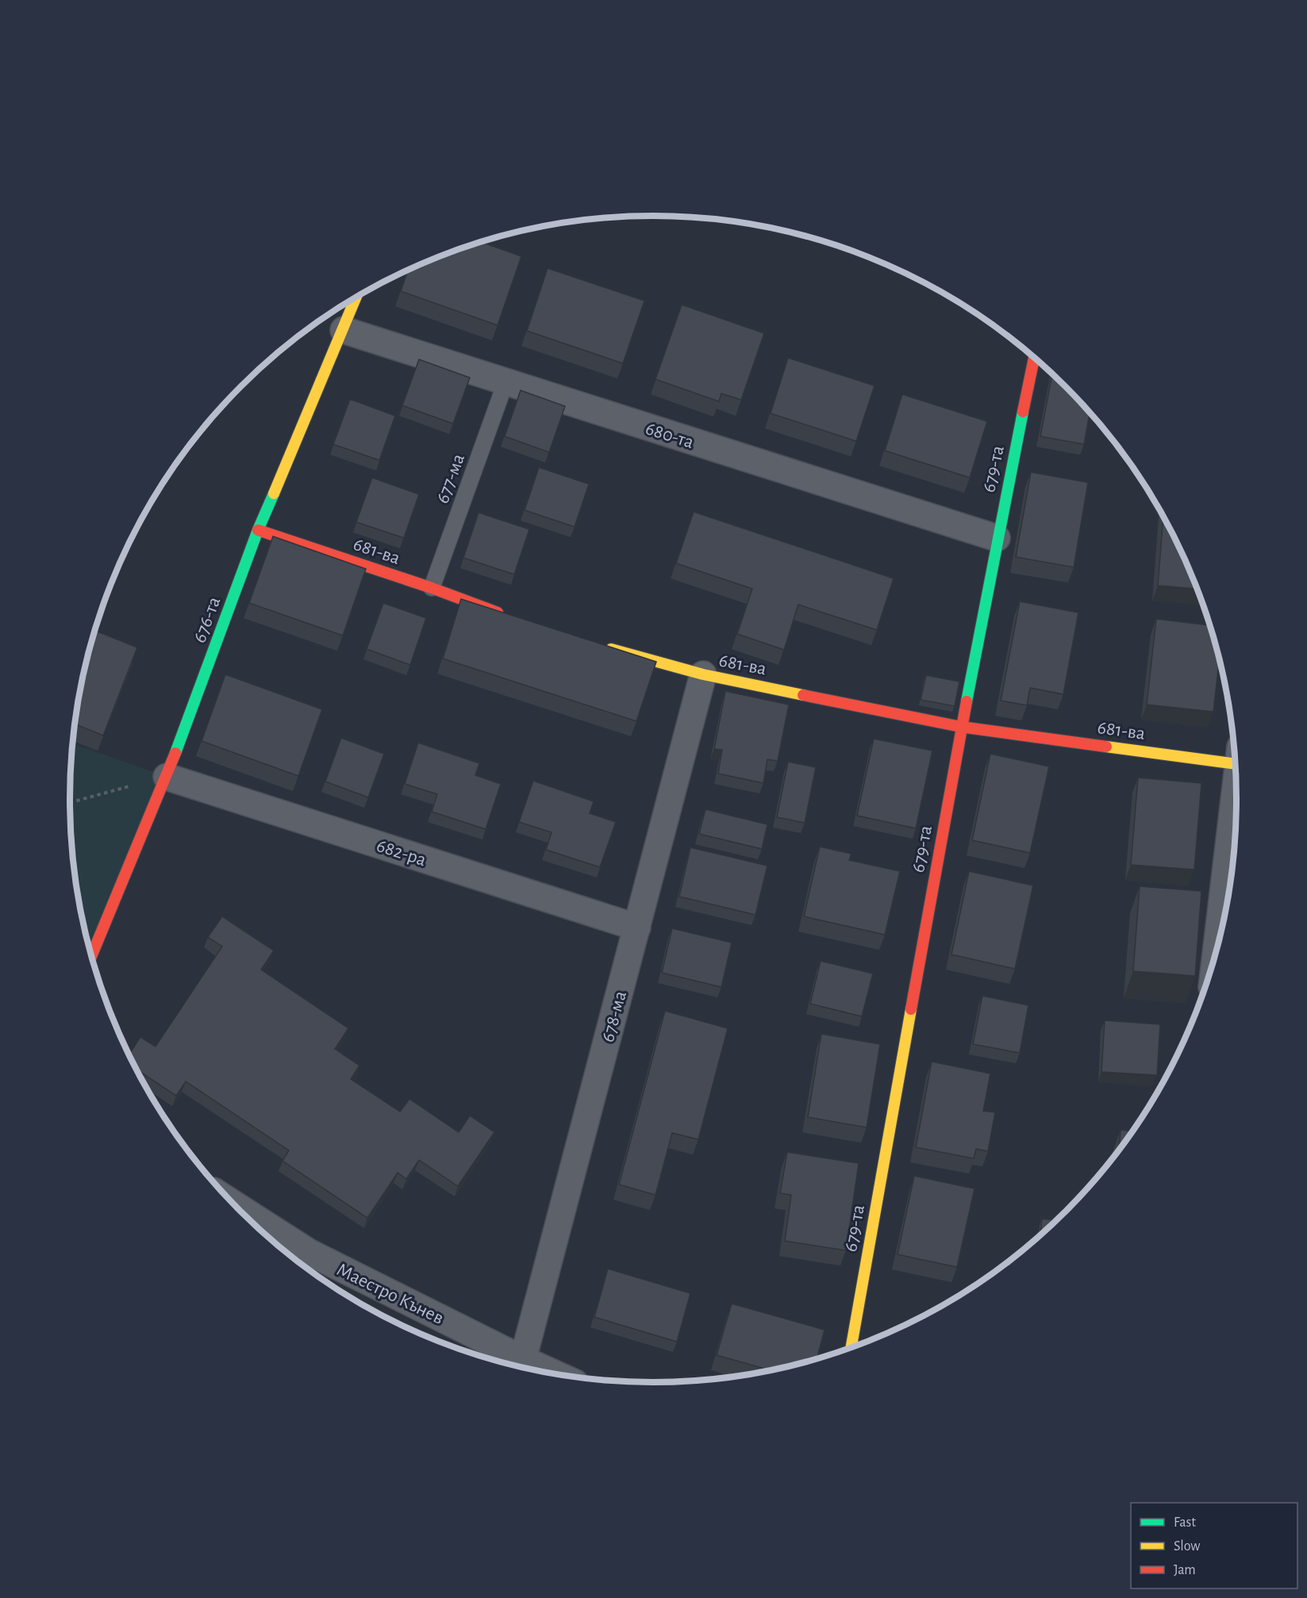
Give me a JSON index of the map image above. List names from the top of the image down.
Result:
{
  "streets": {
    "street": [
      "680-та",
      "679-та",
      "681-ва",
      "676-та",
      "682-ра",
      "678-ма",
      "Маестро Кънев"
    ],
    "lane": ["677-ма"]
  },
  "crossings": [
    ["680-та", "679-та"],
    ["680-та", "677-ма"],
    ["680-та", "676-та"],
    ["679-та", "681-ва"],
    ["677-ма", "681-ва"],
    ["681-ва", "676-та"],
    ["681-ва", "678-ма"],
    ["676-та", "682-ра"],
    ["682-ра", "678-ма"],
    ["678-ма", "Маестро Кънев"]
  ],
  "legend": ["Fast", "Slow", "Jam"]
}
